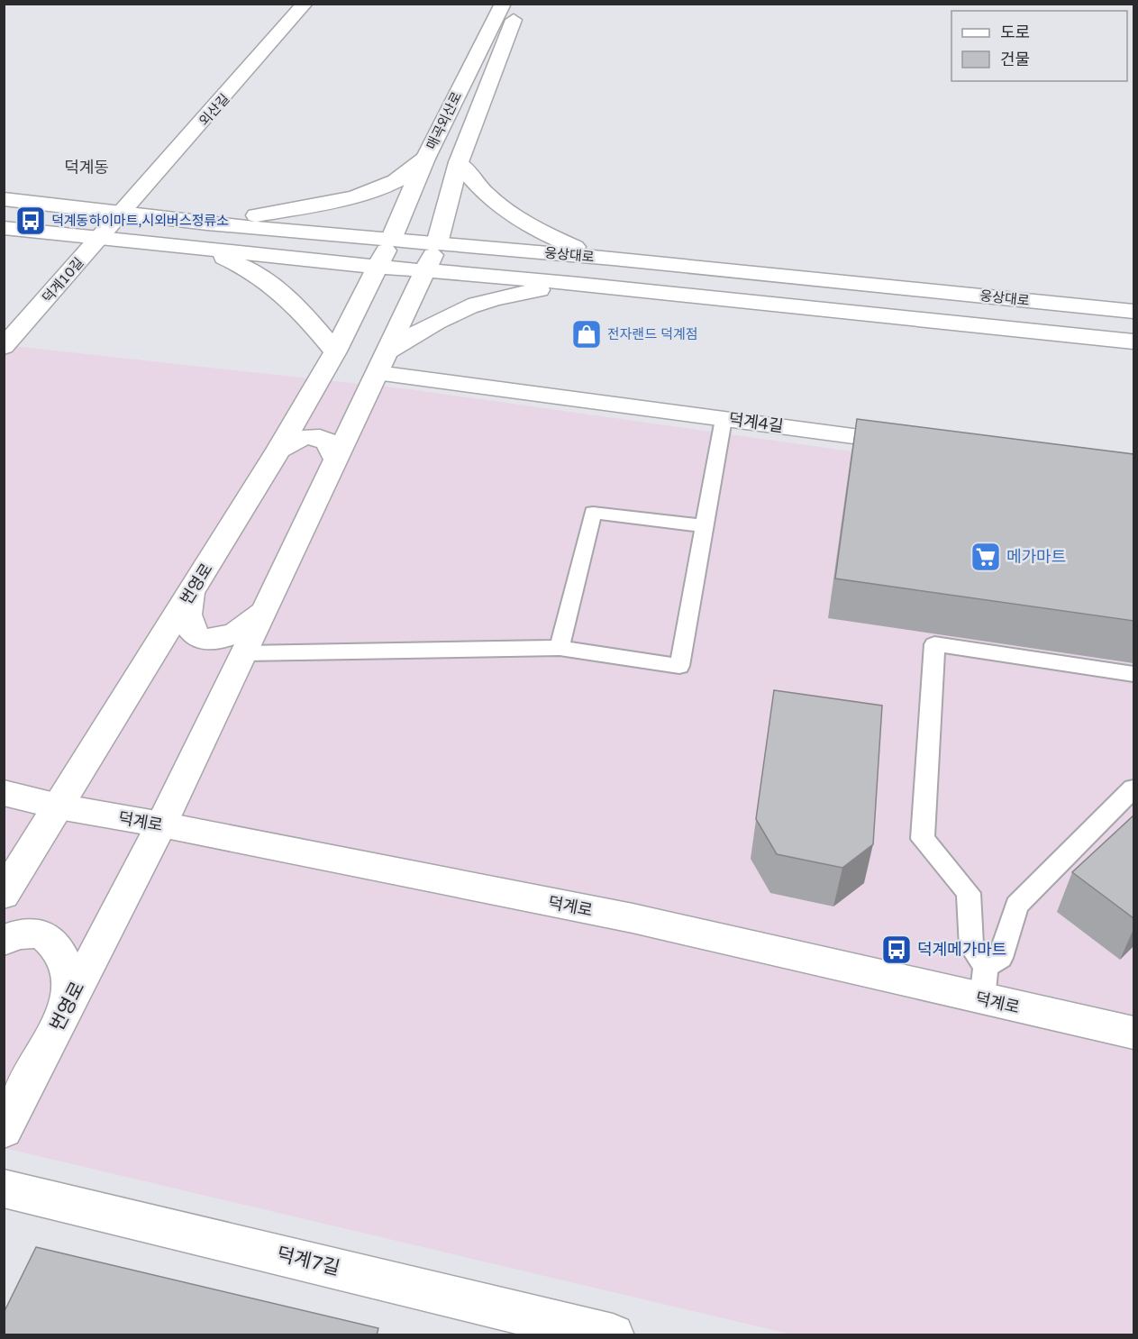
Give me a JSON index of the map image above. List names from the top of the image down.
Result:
{
  "streets": {
    "main road": [
      "외산길",
      "매곡외산로",
      "웅상대로",
      "덕계10길",
      "덕계4길",
      "번영로",
      "덕계로",
      "덕계7길"
    ]
  },
  "crossings": [
    ["외산길", "웅상대로"],
    ["외산길", "덕계10길"],
    ["매곡외산로", "웅상대로"],
    ["매곡외산로", "덕계4길"],
    ["매곡외산로", "번영로"],
    ["웅상대로", "덕계10길"],
    ["웅상대로", "번영로"],
    ["번영로", "덕계로"]
  ],
  "districts": ["덕계동"],
  "places": {
    "bus stop": ["덕계동하이마트,시외버스정류소", "덕계메가마트"],
    "shop": ["전자랜드 덕계점"],
    "supermarket": ["메가마트"]
  },
  "legend": ["도로", "건물"]
}
